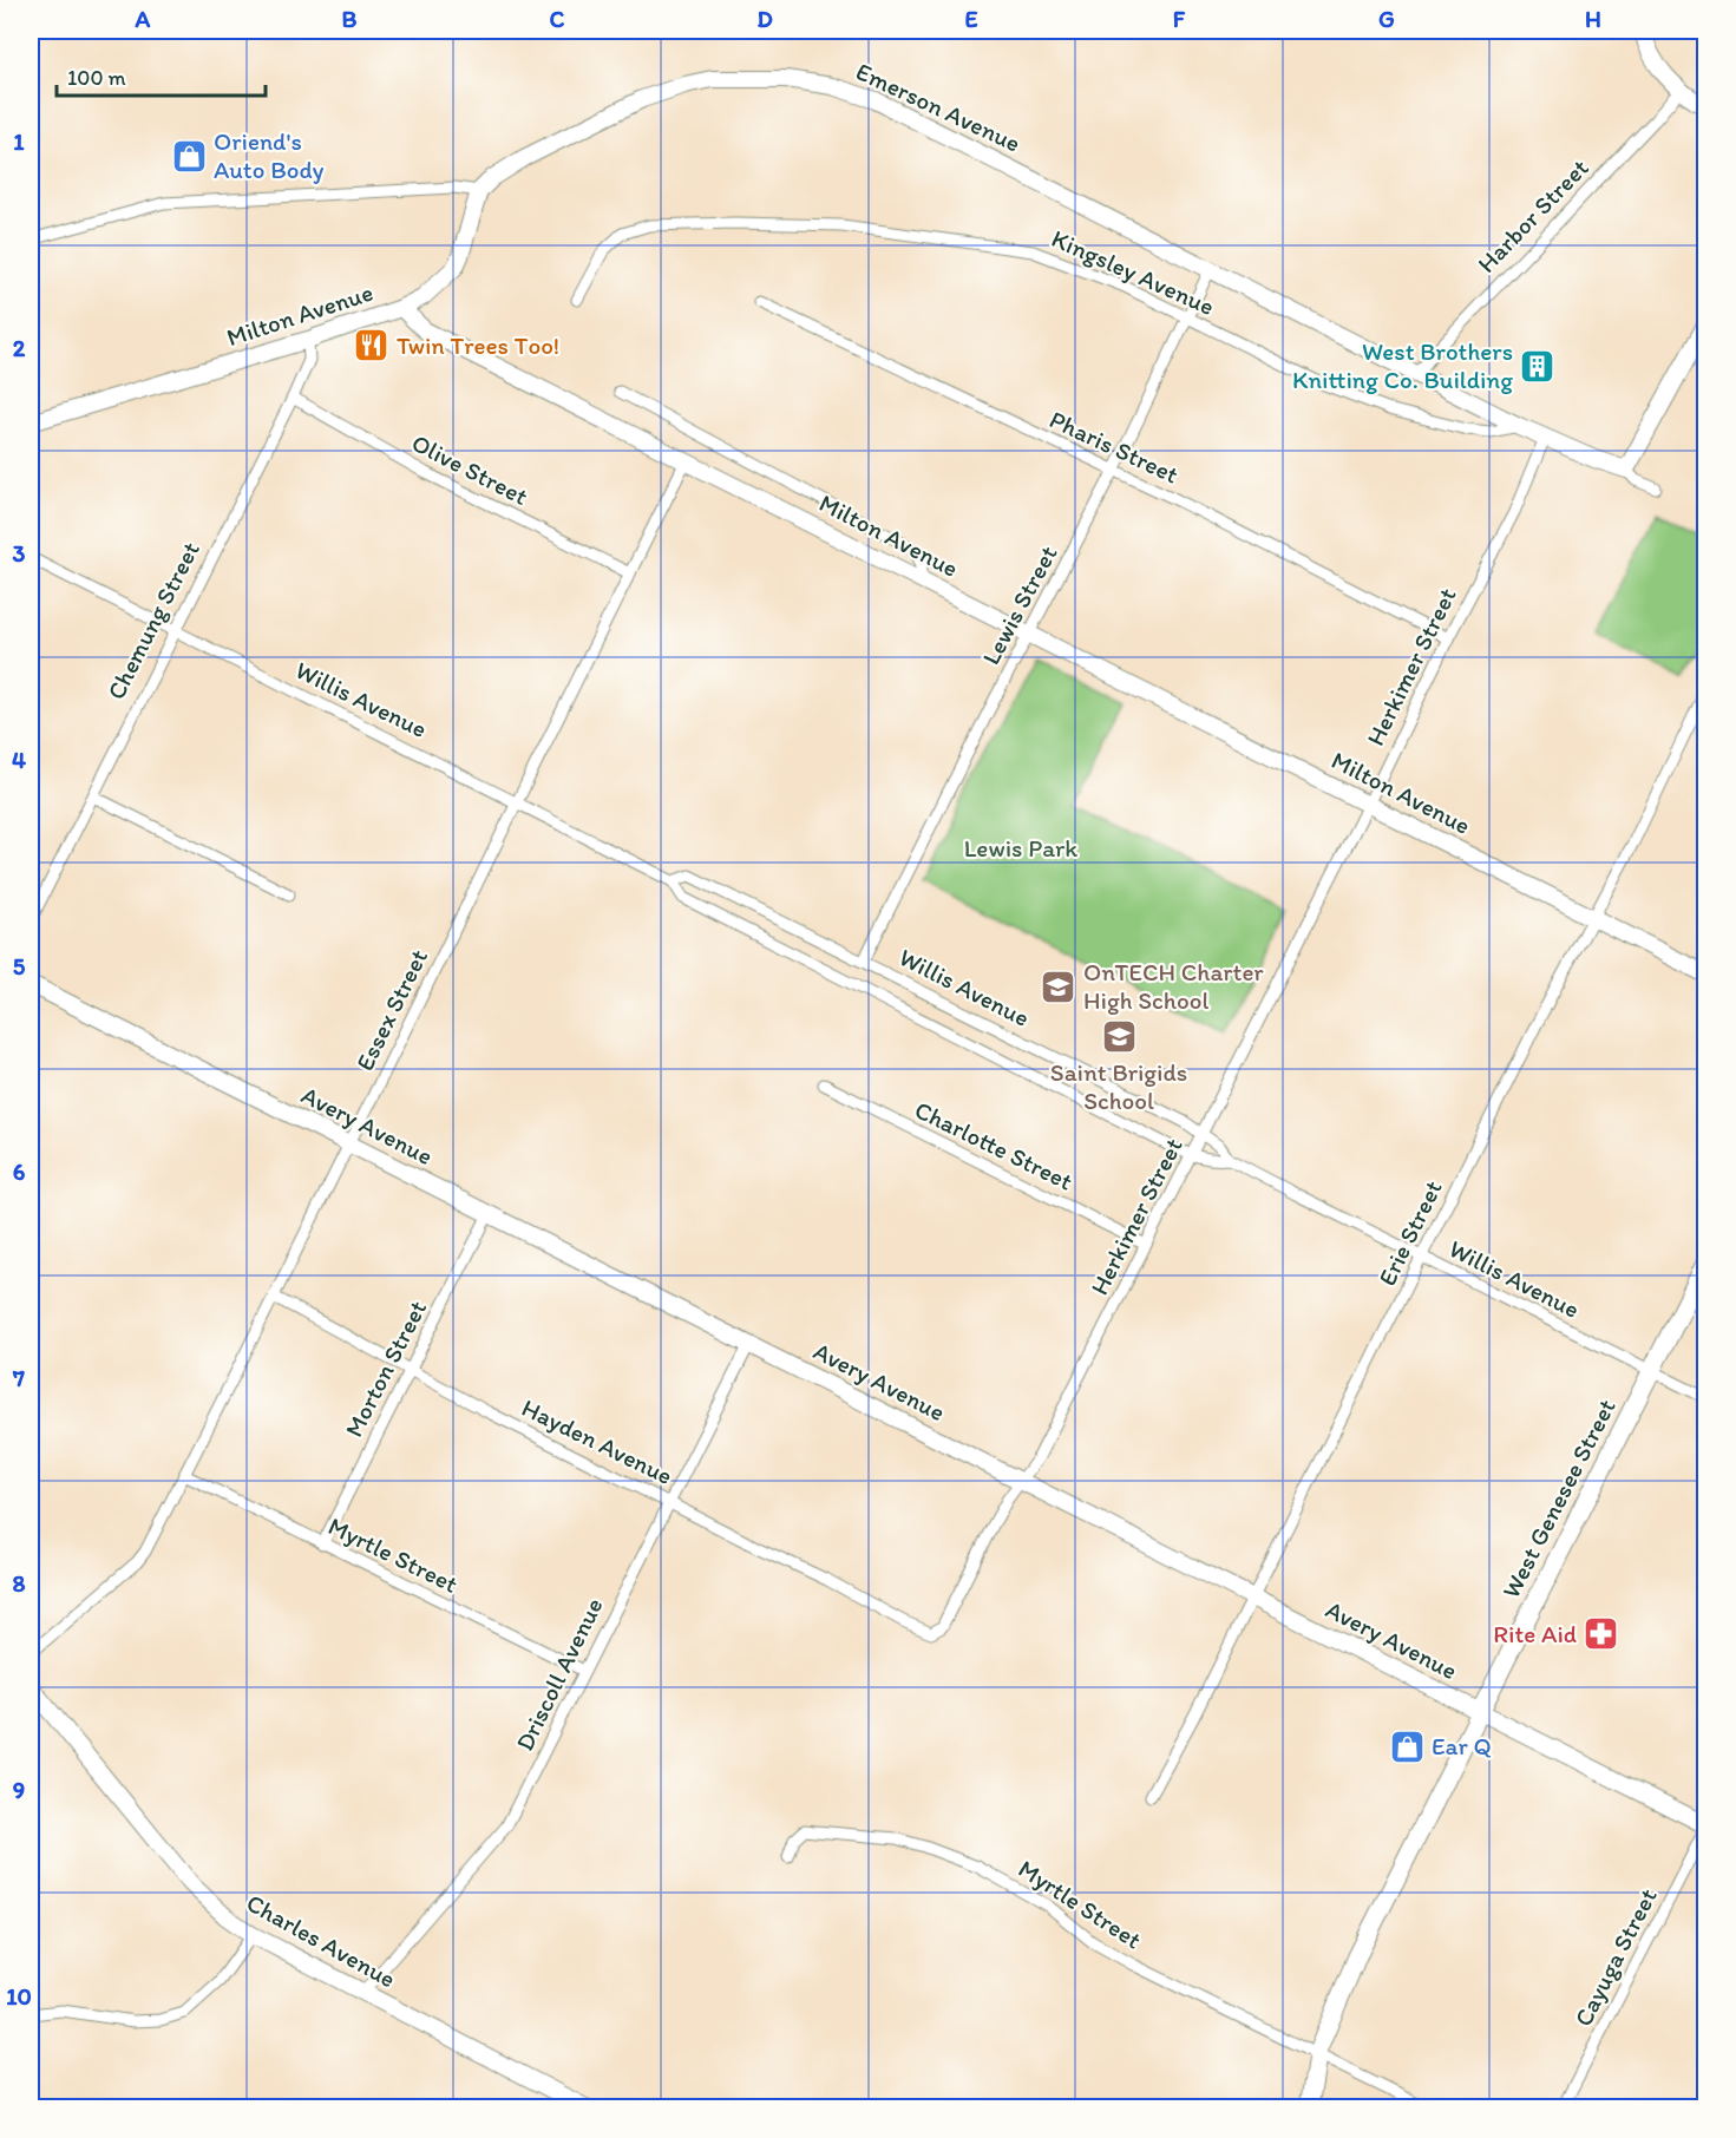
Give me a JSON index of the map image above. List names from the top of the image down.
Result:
{
  "streets": {
    "main road": ["West Genesee Street"],
    "street": [
      "Emerson Avenue",
      "Harbor Street",
      "Kingsley Avenue",
      "Milton Avenue",
      "Pharis Street",
      "Olive Street",
      "Lewis Street",
      "Chemung Street",
      "Herkimer Street",
      "Willis Avenue",
      "Essex Street",
      "Avery Avenue",
      "Charlotte Street",
      "Erie Street",
      "Morton Street",
      "Hayden Avenue",
      "Myrtle Street",
      "Driscoll Avenue",
      "Charles Avenue",
      "Cayuga Street"
    ]
  },
  "crossings": [
    ["Emerson Avenue", "Harbor Street"],
    ["Emerson Avenue", "Kingsley Avenue"],
    ["Emerson Avenue", "Lewis Street"],
    ["Emerson Avenue", "Herkimer Street"],
    ["Kingsley Avenue", "Lewis Street"],
    ["Milton Avenue", "Lewis Street"],
    ["Milton Avenue", "Chemung Street"],
    ["Milton Avenue", "Herkimer Street"],
    ["Milton Avenue", "Essex Street"],
    ["Milton Avenue", "Erie Street"],
    ["Pharis Street", "Lewis Street"],
    ["Pharis Street", "Herkimer Street"],
    ["Olive Street", "Chemung Street"],
    ["Olive Street", "Essex Street"],
    ["Lewis Street", "Willis Avenue"],
    ["Chemung Street", "Willis Avenue"],
    ["Herkimer Street", "Willis Avenue"],
    ["Herkimer Street", "Avery Avenue"],
    ["Herkimer Street", "Charlotte Street"],
    ["Herkimer Street", "Hayden Avenue"],
    ["Willis Avenue", "Essex Street"],
    ["Willis Avenue", "Erie Street"],
    ["Willis Avenue", "West Genesee Street"],
    ["Essex Street", "Avery Avenue"],
    ["Essex Street", "Hayden Avenue"],
    ["Essex Street", "Myrtle Street"],
    ["Avery Avenue", "Erie Street"],
    ["Avery Avenue", "Morton Street"],
    ["Avery Avenue", "West Genesee Street"],
    ["Avery Avenue", "Driscoll Avenue"],
    ["Avery Avenue", "Cayuga Street"],
    ["Morton Street", "Hayden Avenue"],
    ["Morton Street", "Myrtle Street"],
    ["Hayden Avenue", "Driscoll Avenue"],
    ["West Genesee Street", "Myrtle Street"],
    ["Myrtle Street", "Driscoll Avenue"],
    ["Driscoll Avenue", "Charles Avenue"]
  ],
  "parks": ["Lewis Park"],
  "places": {
    "shop": ["Oriend's Auto Body", "Ear Q"],
    "restaurant": ["Twin Trees Too!"],
    "building": ["West Brothers Knitting Co. Building"],
    "school or university": ["OnTECH Charter High School", "Saint Brigids School"],
    "pharmacy": ["Rite Aid"]
  },
  "scale_bar": "100 m",
  "grid": {
    "columns": [
      "A",
      "B",
      "C",
      "D",
      "E",
      "F",
      "G",
      "H"
    ],
    "rows": [
      "1",
      "2",
      "3",
      "4",
      "5",
      "6",
      "7",
      "8",
      "9",
      "10"
    ]
  }
}
